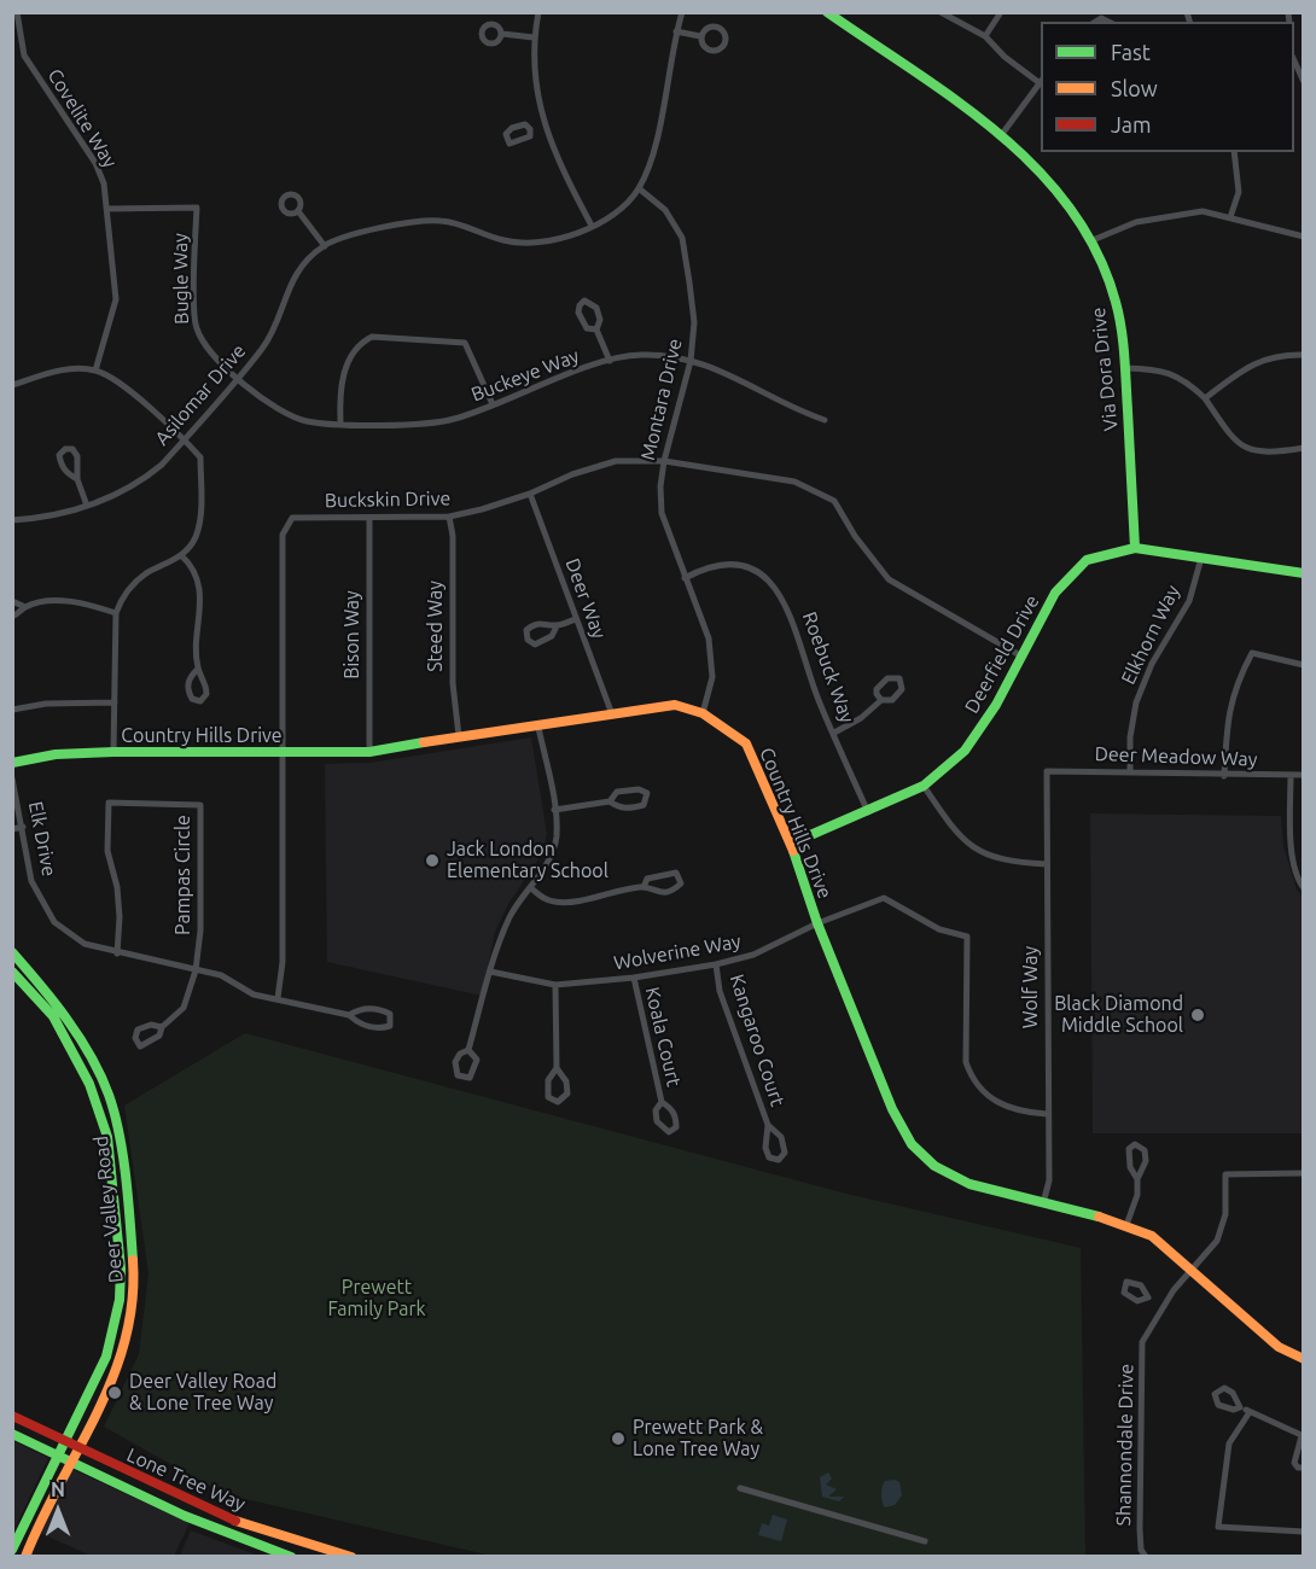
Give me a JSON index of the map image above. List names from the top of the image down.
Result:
{
  "streets": {
    "street": [
      "Covelite Way",
      "Bugle Way",
      "Via Dora Drive",
      "Buckeye Way",
      "Asilomar Drive",
      "Montara Drive",
      "Buckskin Drive",
      "Deer Way",
      "Steed Way",
      "Bison Way",
      "Elkhorn Way",
      "Deerfield Drive",
      "Roebuck Way",
      "Country Hills Drive",
      "Deer Meadow Way",
      "Elk Drive",
      "Pampas Circle",
      "Wolverine Way",
      "Wolf Way",
      "Koala Court",
      "Kangaroo Court",
      "Deer Valley Road",
      "Shannondale Drive",
      "Lone Tree Way"
    ]
  },
  "crossings": [
    ["Covelite Way", "Bugle Way"],
    ["Bugle Way", "Buckeye Way"],
    ["Bugle Way", "Asilomar Drive"],
    ["Via Dora Drive", "Deerfield Drive"],
    ["Buckeye Way", "Asilomar Drive"],
    ["Buckeye Way", "Montara Drive"],
    ["Asilomar Drive", "Montara Drive"],
    ["Montara Drive", "Buckskin Drive"],
    ["Montara Drive", "Roebuck Way"],
    ["Montara Drive", "Country Hills Drive"],
    ["Buckskin Drive", "Deer Way"],
    ["Buckskin Drive", "Steed Way"],
    ["Buckskin Drive", "Bison Way"],
    ["Buckskin Drive", "Deerfield Drive"],
    ["Buckskin Drive", "Country Hills Drive"],
    ["Buckskin Drive", "Elk Drive"],
    ["Deer Way", "Country Hills Drive"],
    ["Steed Way", "Country Hills Drive"],
    ["Bison Way", "Country Hills Drive"],
    ["Elkhorn Way", "Deerfield Drive"],
    ["Elkhorn Way", "Deer Meadow Way"],
    ["Deerfield Drive", "Roebuck Way"],
    ["Deerfield Drive", "Country Hills Drive"],
    ["Country Hills Drive", "Wolverine Way"],
    ["Country Hills Drive", "Wolf Way"],
    ["Country Hills Drive", "Shannondale Drive"],
    ["Deer Meadow Way", "Wolf Way"],
    ["Elk Drive", "Pampas Circle"],
    ["Wolverine Way", "Wolf Way"],
    ["Wolverine Way", "Koala Court"],
    ["Wolverine Way", "Kangaroo Court"],
    ["Deer Valley Road", "Lone Tree Way"]
  ],
  "parks": ["Prewett Family Park"],
  "places": [
    "Jack London Elementary School",
    "Black Diamond Middle School",
    "Deer Valley Road & Lone Tree Way",
    "Prewett Park & Lone Tree Way"
  ],
  "legend": ["Fast", "Slow", "Jam"],
  "north": "top"
}
